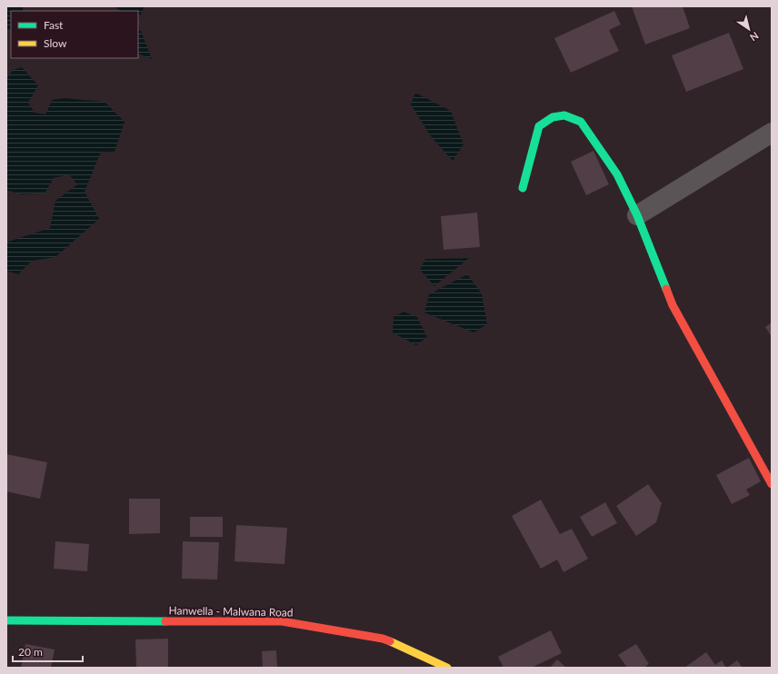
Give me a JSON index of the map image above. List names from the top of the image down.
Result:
{
  "streets": {
    "street": ["Hanwella - Malwana Road"]
  },
  "legend": ["Fast", "Slow"],
  "scale_bar": "20 m",
  "north": "bottom right"
}
